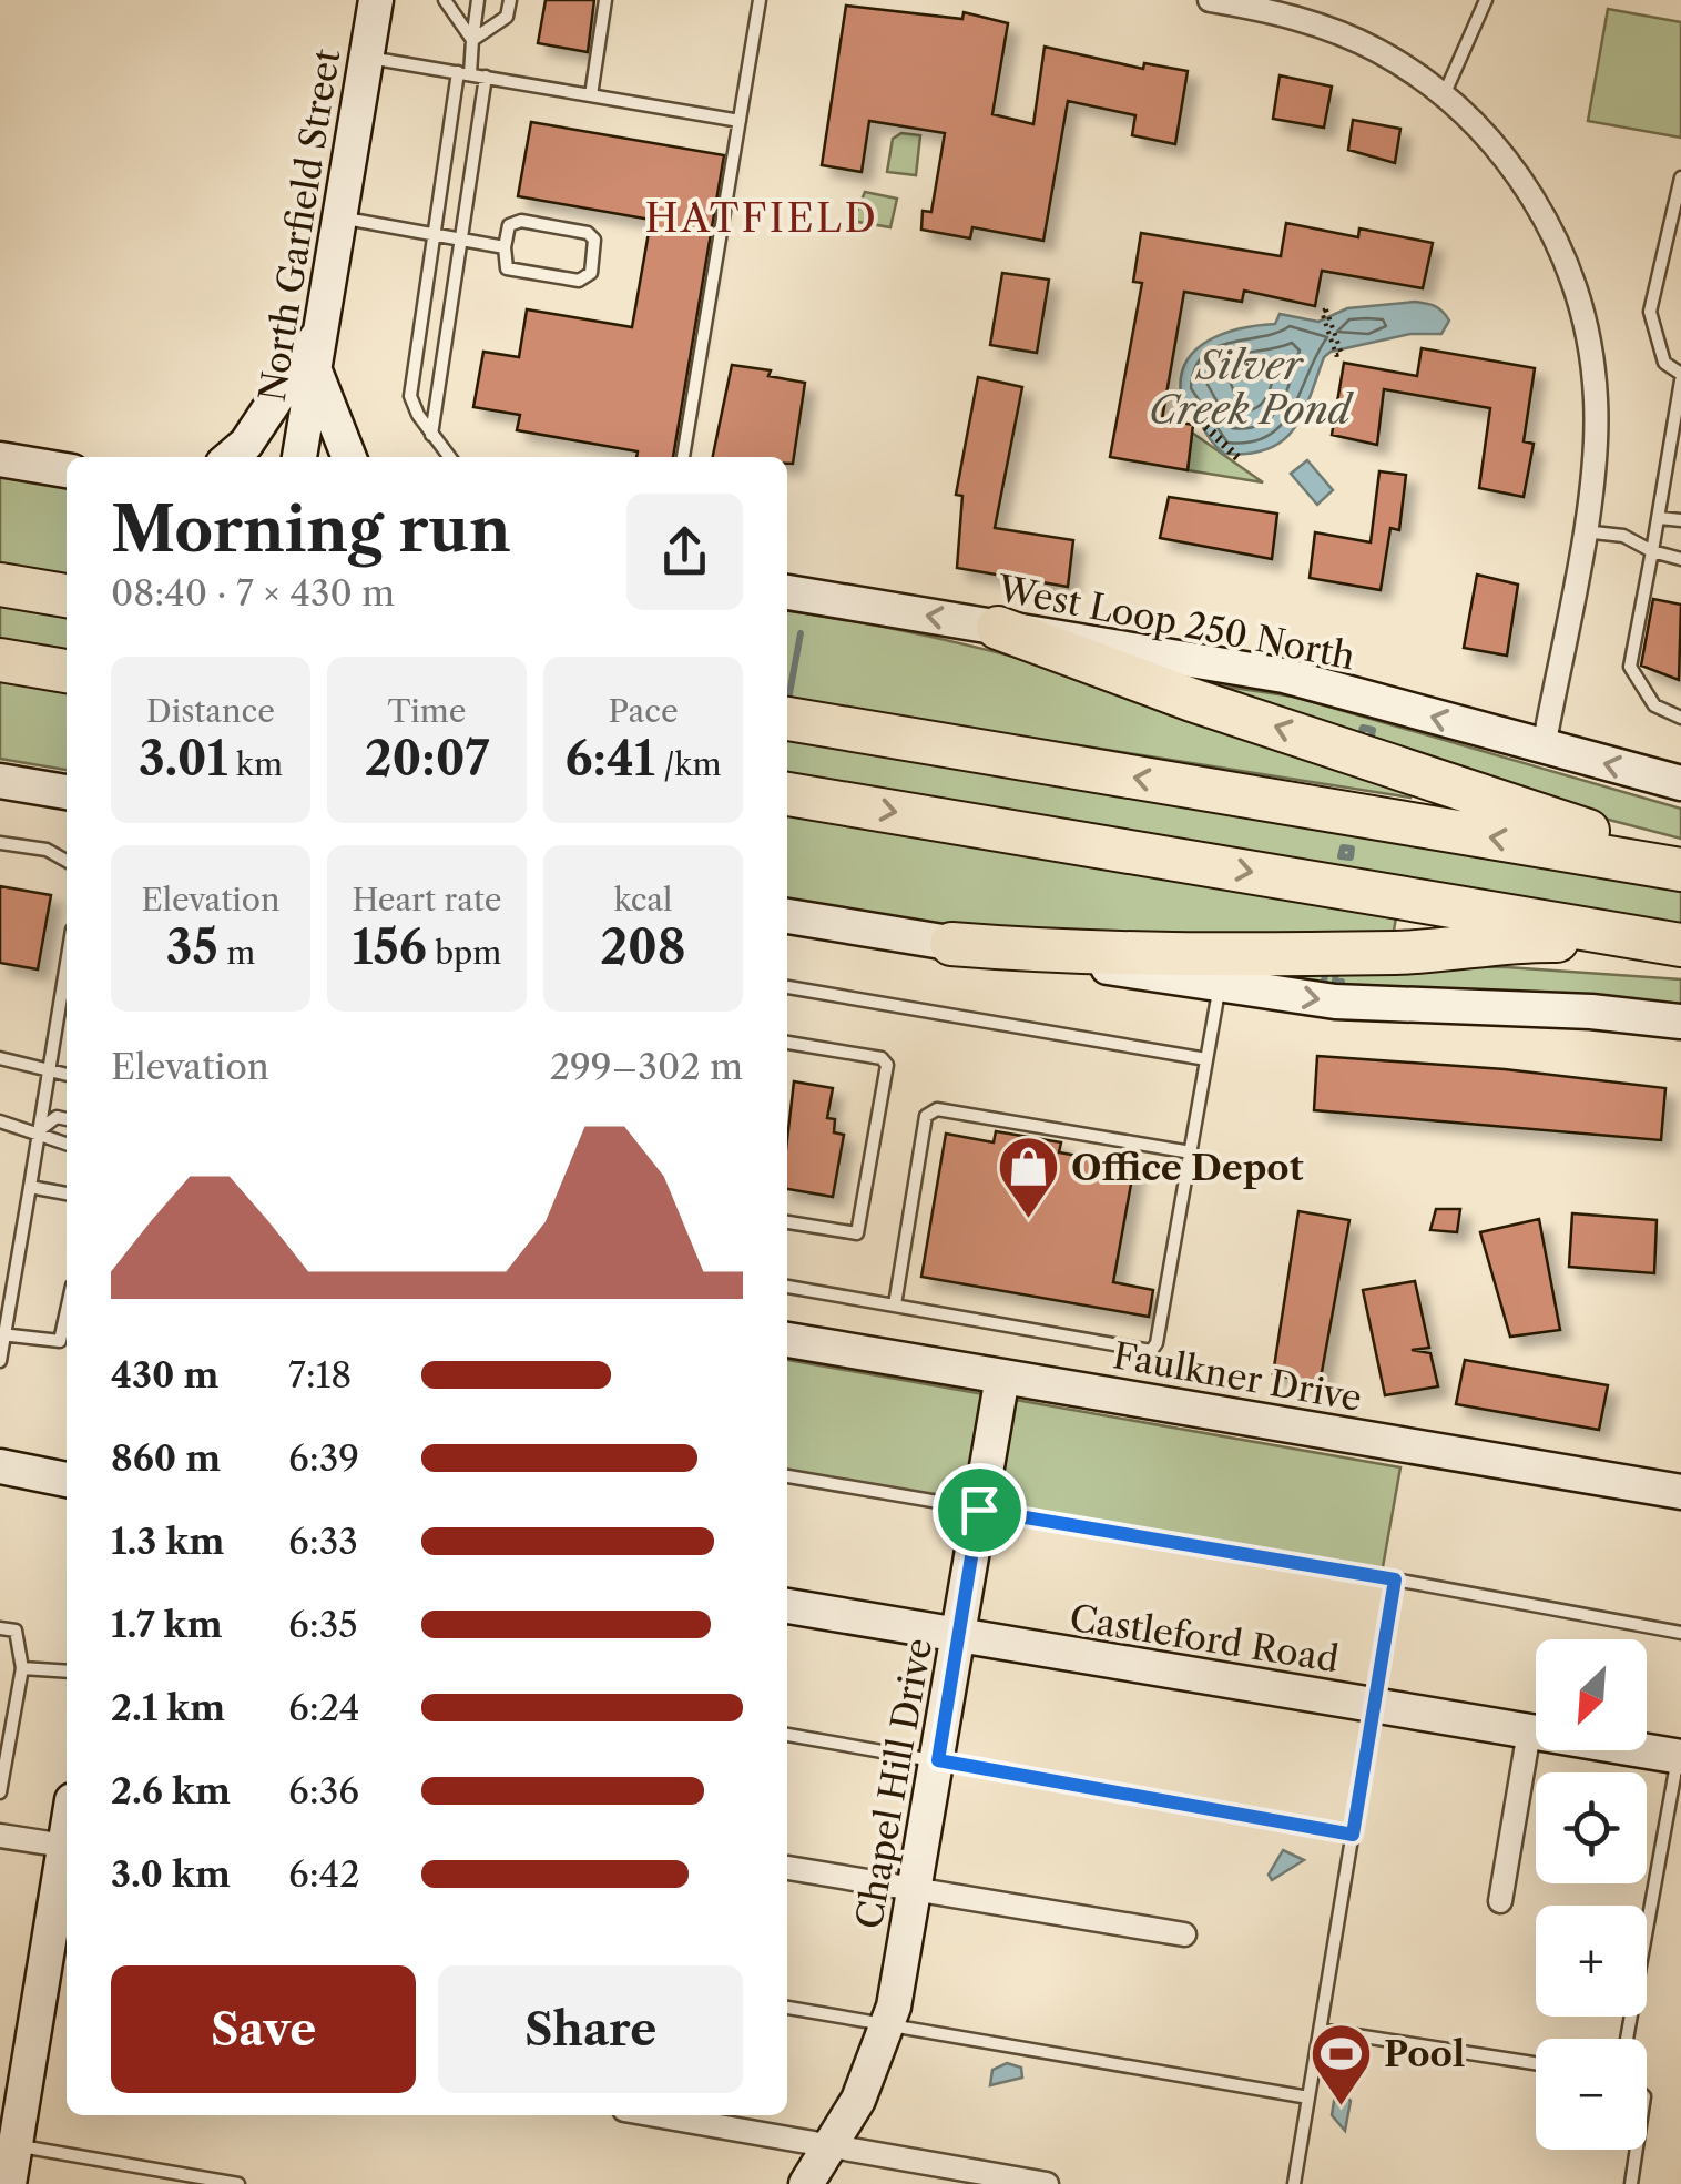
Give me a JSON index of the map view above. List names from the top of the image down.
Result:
{
  "streets": {
    "main road": [
      "North Garfield Street",
      "West Loop 250 North",
      "Faulkner Drive",
      "Castleford Road",
      "Chapel Hill Drive"
    ]
  },
  "crossings": [
    ["Faulkner Drive", "Chapel Hill Drive"],
    ["Castleford Road", "Chapel Hill Drive"]
  ],
  "districts": ["HATFIELD"],
  "water": ["Silver Creek Pond"],
  "places": {
    "shop": ["Office Depot"],
    "sports": ["Pool"]
  },
  "north": "bottom left",
  "page": {
    "heading": ["Morning run", "08:40 · 7 × 430 m"],
    "stats": [
      ["Distance", "3.01 km"],
      ["Time", "20:07"],
      ["Pace", "6:41 /km"],
      ["Elevation", "35 m"],
      ["Heart rate", "156 bpm"],
      ["kcal", "208"]
    ],
    "chart": ["Elevation", "299–302 m"],
    "list": [
      {
        "name": "430 m",
        "note": "7:18"
      },
      {
        "name": "860 m",
        "note": "6:39"
      },
      {
        "name": "1.3 km",
        "note": "6:33"
      },
      {
        "name": "1.7 km",
        "note": "6:35"
      },
      {
        "name": "2.1 km",
        "note": "6:24"
      },
      {
        "name": "2.6 km",
        "note": "6:36"
      },
      {
        "name": "3.0 km",
        "note": "6:42"
      }
    ],
    "map_buttons": ["+", "−"],
    "buttons": ["Save", "Share"]
  }
}
